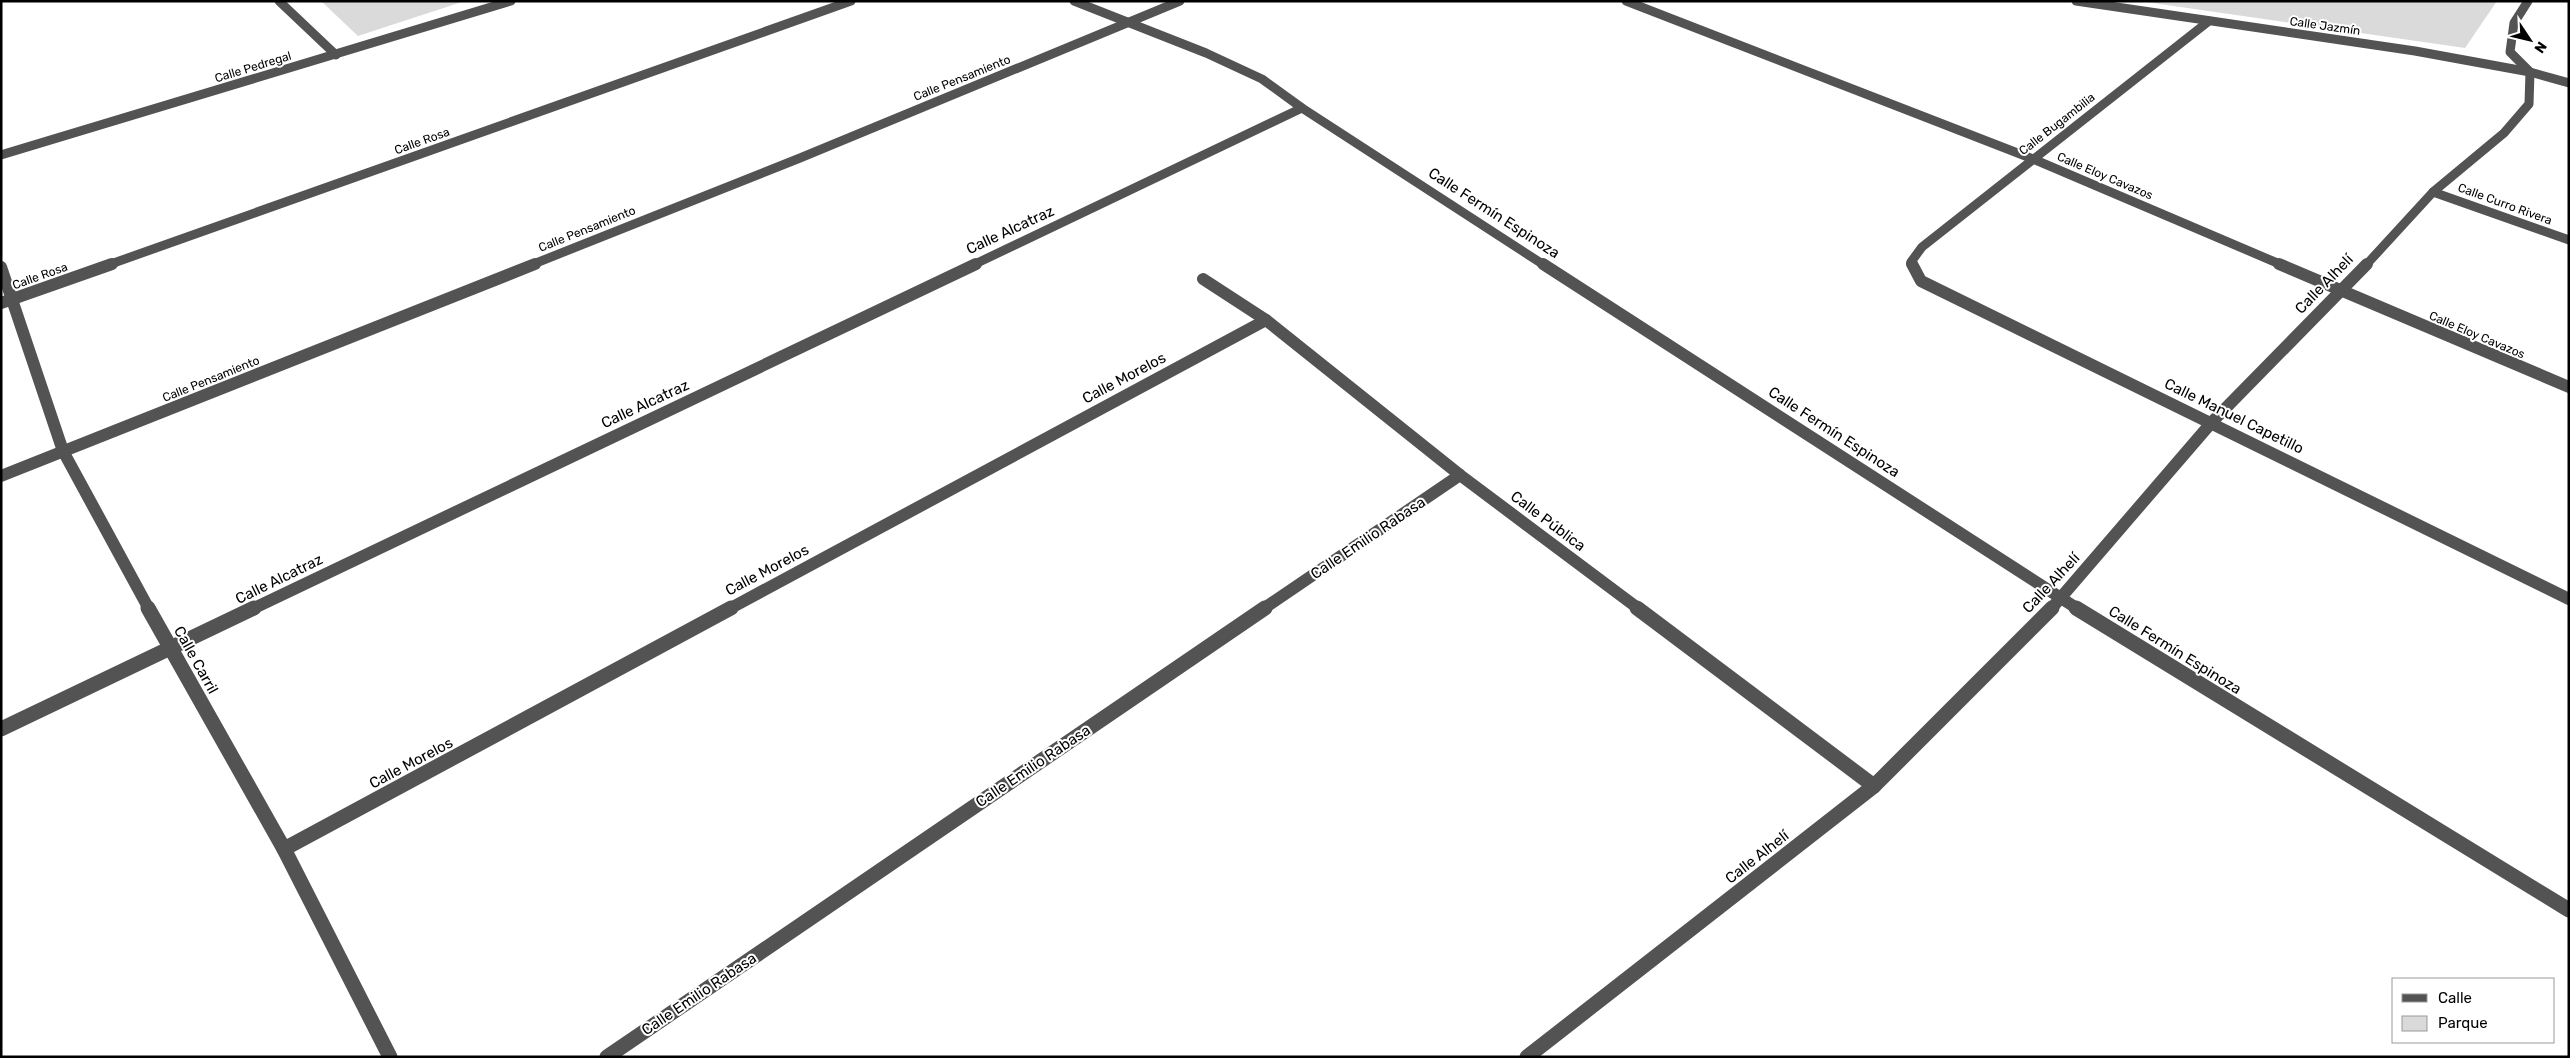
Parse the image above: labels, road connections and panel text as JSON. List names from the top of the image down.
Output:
{
  "streets": {
    "street": [
      "Calle Jazmín",
      "Calle Pedregal",
      "Calle Pensamiento",
      "Calle Bugambilia",
      "Calle Rosa",
      "Calle Eloy Cavazos",
      "Calle Curro Rivera",
      "Calle Fermín Espinoza",
      "Calle Alcatraz",
      "Calle Alhelí",
      "Calle Morelos",
      "Calle Manuel Capetillo",
      "Calle Pública",
      "Calle Emilio Rabasa",
      "Calle Carril"
    ]
  },
  "crossings": [
    ["Calle Jazmín", "Calle Bugambilia"],
    ["Calle Jazmín", "Calle Alhelí"],
    ["Calle Pensamiento", "Calle Fermín Espinoza"],
    ["Calle Pensamiento", "Calle Carril"],
    ["Calle Bugambilia", "Calle Eloy Cavazos"],
    ["Calle Bugambilia", "Calle Manuel Capetillo"],
    ["Calle Rosa", "Calle Carril"],
    ["Calle Eloy Cavazos", "Calle Alhelí"],
    ["Calle Curro Rivera", "Calle Alhelí"],
    ["Calle Fermín Espinoza", "Calle Alcatraz"],
    ["Calle Fermín Espinoza", "Calle Alhelí"],
    ["Calle Alcatraz", "Calle Carril"],
    ["Calle Alhelí", "Calle Manuel Capetillo"],
    ["Calle Alhelí", "Calle Pública"],
    ["Calle Morelos", "Calle Pública"],
    ["Calle Morelos", "Calle Carril"],
    ["Calle Pública", "Calle Emilio Rabasa"]
  ],
  "legend": ["Calle", "Parque"],
  "north": "bottom right"
}
